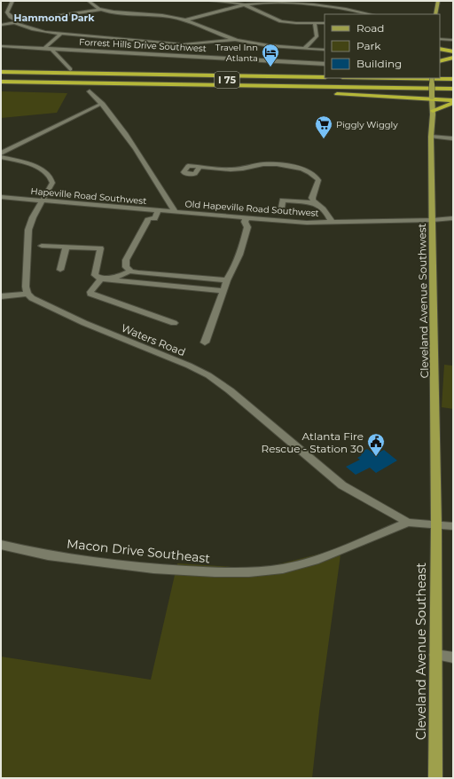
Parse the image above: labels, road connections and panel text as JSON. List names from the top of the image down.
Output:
{
  "streets": {
    "highway": ["I 75"],
    "main road": ["Cleveland Avenue Southwest", "Cleveland Avenue Southeast"],
    "street": [
      "Forrest Hills Drive Southwest",
      "Hapeville Road Southwest",
      "Old Hapeville Road Southwest",
      "Waters Road",
      "Macon Drive Southeast"
    ]
  },
  "crossings": [
    ["Hapeville Road Southwest", "Old Hapeville Road Southwest"],
    ["Old Hapeville Road Southwest", "Cleveland Avenue Southwest"],
    ["Cleveland Avenue Southwest", "Macon Drive Southeast"],
    ["Cleveland Avenue Southwest", "Cleveland Avenue Southeast"],
    ["Waters Road", "Macon Drive Southeast"],
    ["Macon Drive Southeast", "Cleveland Avenue Southeast"]
  ],
  "districts": ["Hammond Park"],
  "places": {
    "hotel": ["Travel Inn Atlanta"],
    "supermarket": ["Piggly Wiggly"],
    "public building": ["Atlanta Fire Rescue - Station 30"]
  },
  "legend": ["Road", "Park", "Building"]
}
